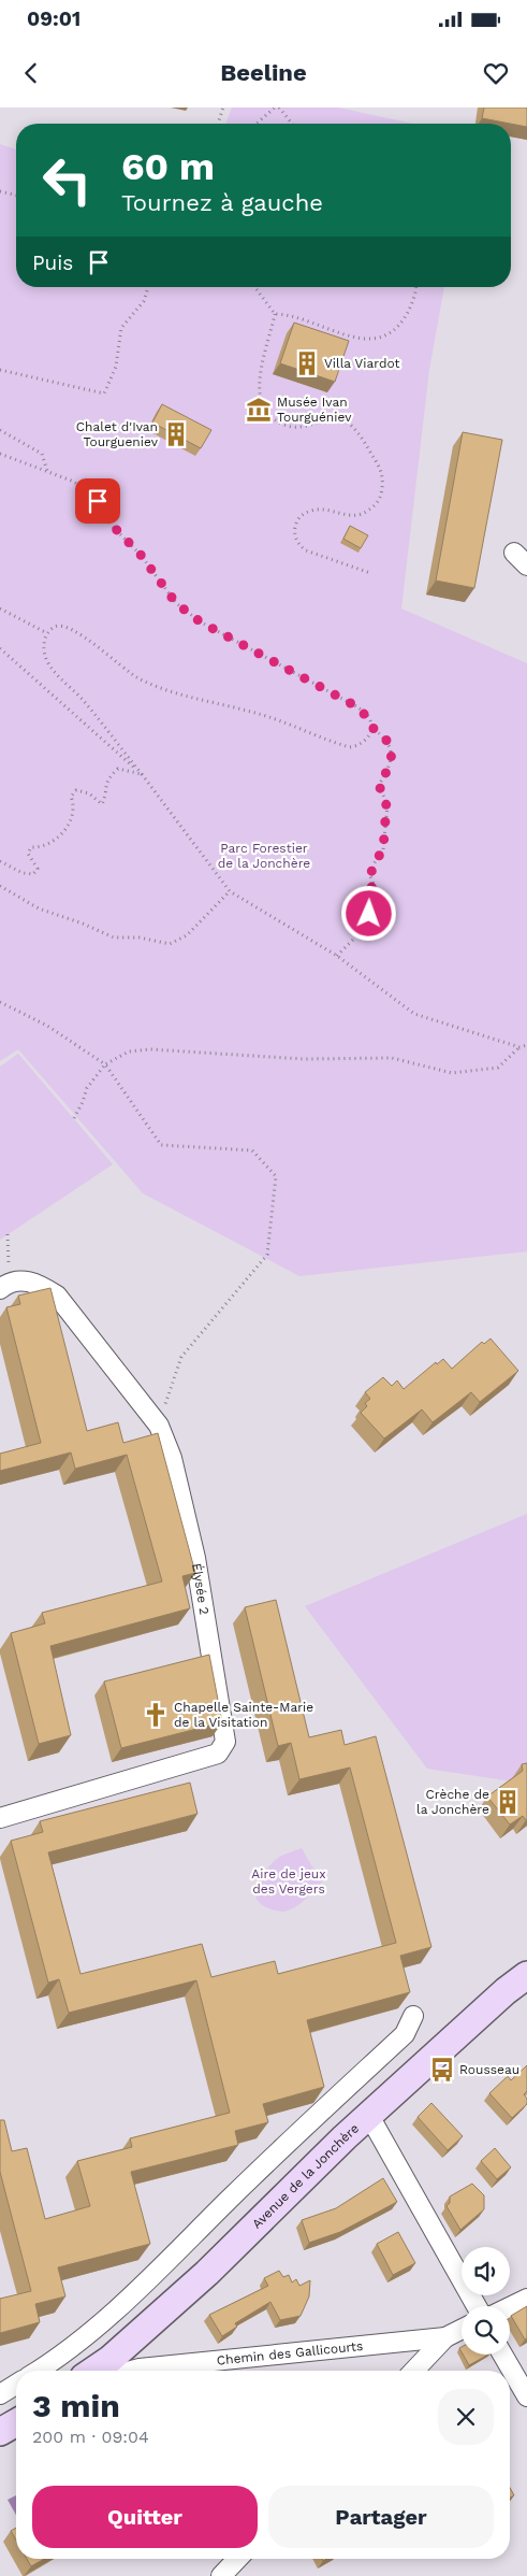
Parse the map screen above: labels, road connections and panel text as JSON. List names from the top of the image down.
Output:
{
  "streets": {
    "street": ["Élysée 2", "Avenue de la Jonchère", "Chemin des Gallicourts"]
  },
  "crossings": [
    ["Avenue de la Jonchère", "Chemin des Gallicourts"]
  ],
  "parks": ["Parc Forestier de la Jonchère", "Aire de jeux des Vergers"],
  "places": {
    "building": ["Villa Viardot", "Chalet d'Ivan Tourgueniev", "Crèche de la Jonchère"],
    "museum": ["Musée Ivan Tourguéniev"],
    "church": ["Chapelle Sainte-Marie de la Visitation"],
    "bus stop": ["Rousseau"]
  },
  "page": {
    "status": "09:01",
    "header": "Beeline",
    "turn": ["60 m", "Tournez à gauche"],
    "then": "Puis",
    "heading": ["3 min", "200 m · 09:04"],
    "buttons": ["Quitter", "Partager"]
  }
}
